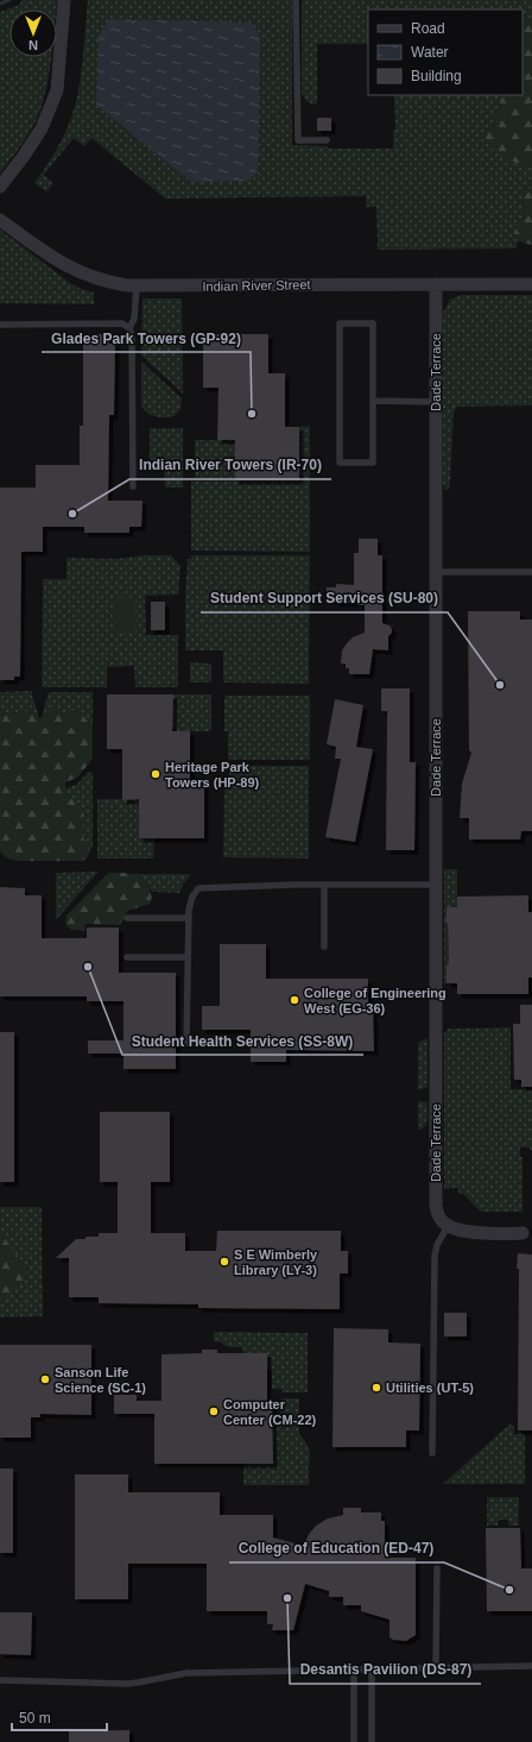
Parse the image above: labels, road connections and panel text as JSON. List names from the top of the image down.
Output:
{
  "streets": {
    "street": ["Indian River Street", "Dade Terrace"]
  },
  "crossings": [
    ["Indian River Street", "Dade Terrace"]
  ],
  "places": [
    "Glades Park Towers (GP-92)",
    "Indian River Towers (IR-70)",
    "Student Support Services (SU-80)",
    "Heritage Park Towers (HP-89)",
    "Student Health Services (SS-8W)",
    "College of Engineering West (EG-36)",
    "S E Wimberly Library (LY-3)",
    "Sanson Life Science (SC-1)",
    "Utilities (UT-5)",
    "Computer Center (CM-22)",
    "College of Education (ED-47)",
    "Desantis Pavilion (DS-87)"
  ],
  "legend": ["Road", "Water", "Building"],
  "scale_bar": "50 m",
  "north": "bottom"
}
